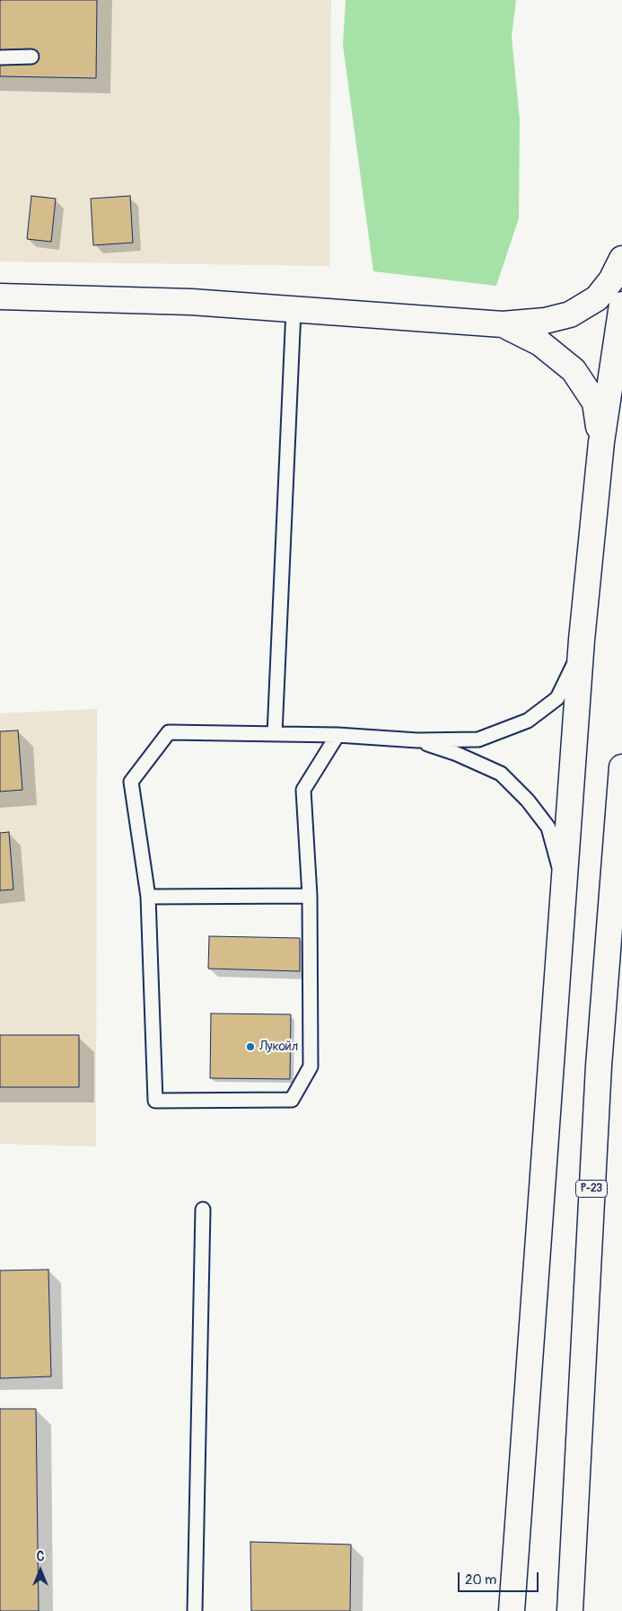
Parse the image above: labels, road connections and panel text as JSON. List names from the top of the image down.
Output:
{
  "streets": {
    "main road": ["Р-23"]
  },
  "places": ["Лукойл"],
  "scale_bar": "20 m",
  "north": "top"
}
